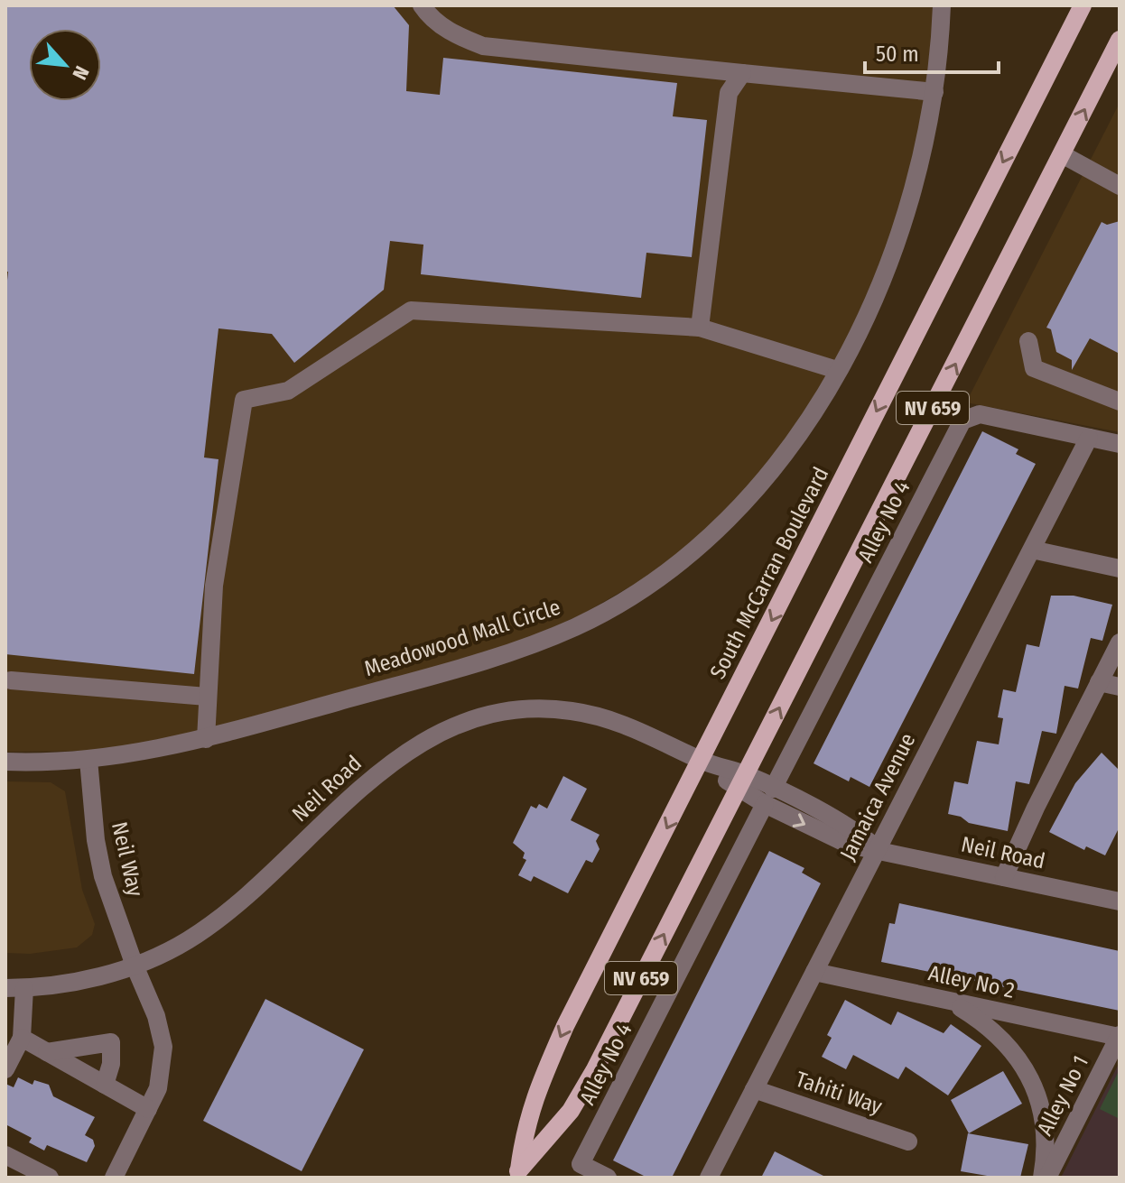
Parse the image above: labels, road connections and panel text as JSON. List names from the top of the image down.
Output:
{
  "streets": {
    "main road": ["NV 659", "South McCarran Boulevard"],
    "street": [
      "Alley No 4",
      "Meadowood Mall Circle",
      "Neil Road",
      "Jamaica Avenue",
      "Neil Way",
      "Alley No 2",
      "Tahiti Way",
      "Alley No 1"
    ]
  },
  "crossings": [
    ["Alley No 4", "Neil Road"],
    ["Alley No 4", "Jamaica Avenue"],
    ["South McCarran Boulevard", "Neil Road"],
    ["Meadowood Mall Circle", "Neil Way"],
    ["Neil Road", "Jamaica Avenue"],
    ["Neil Road", "Neil Way"],
    ["Jamaica Avenue", "Alley No 2"],
    ["Jamaica Avenue", "Tahiti Way"],
    ["Alley No 2", "Alley No 1"]
  ],
  "scale_bar": "50 m",
  "north": "bottom right"
}
